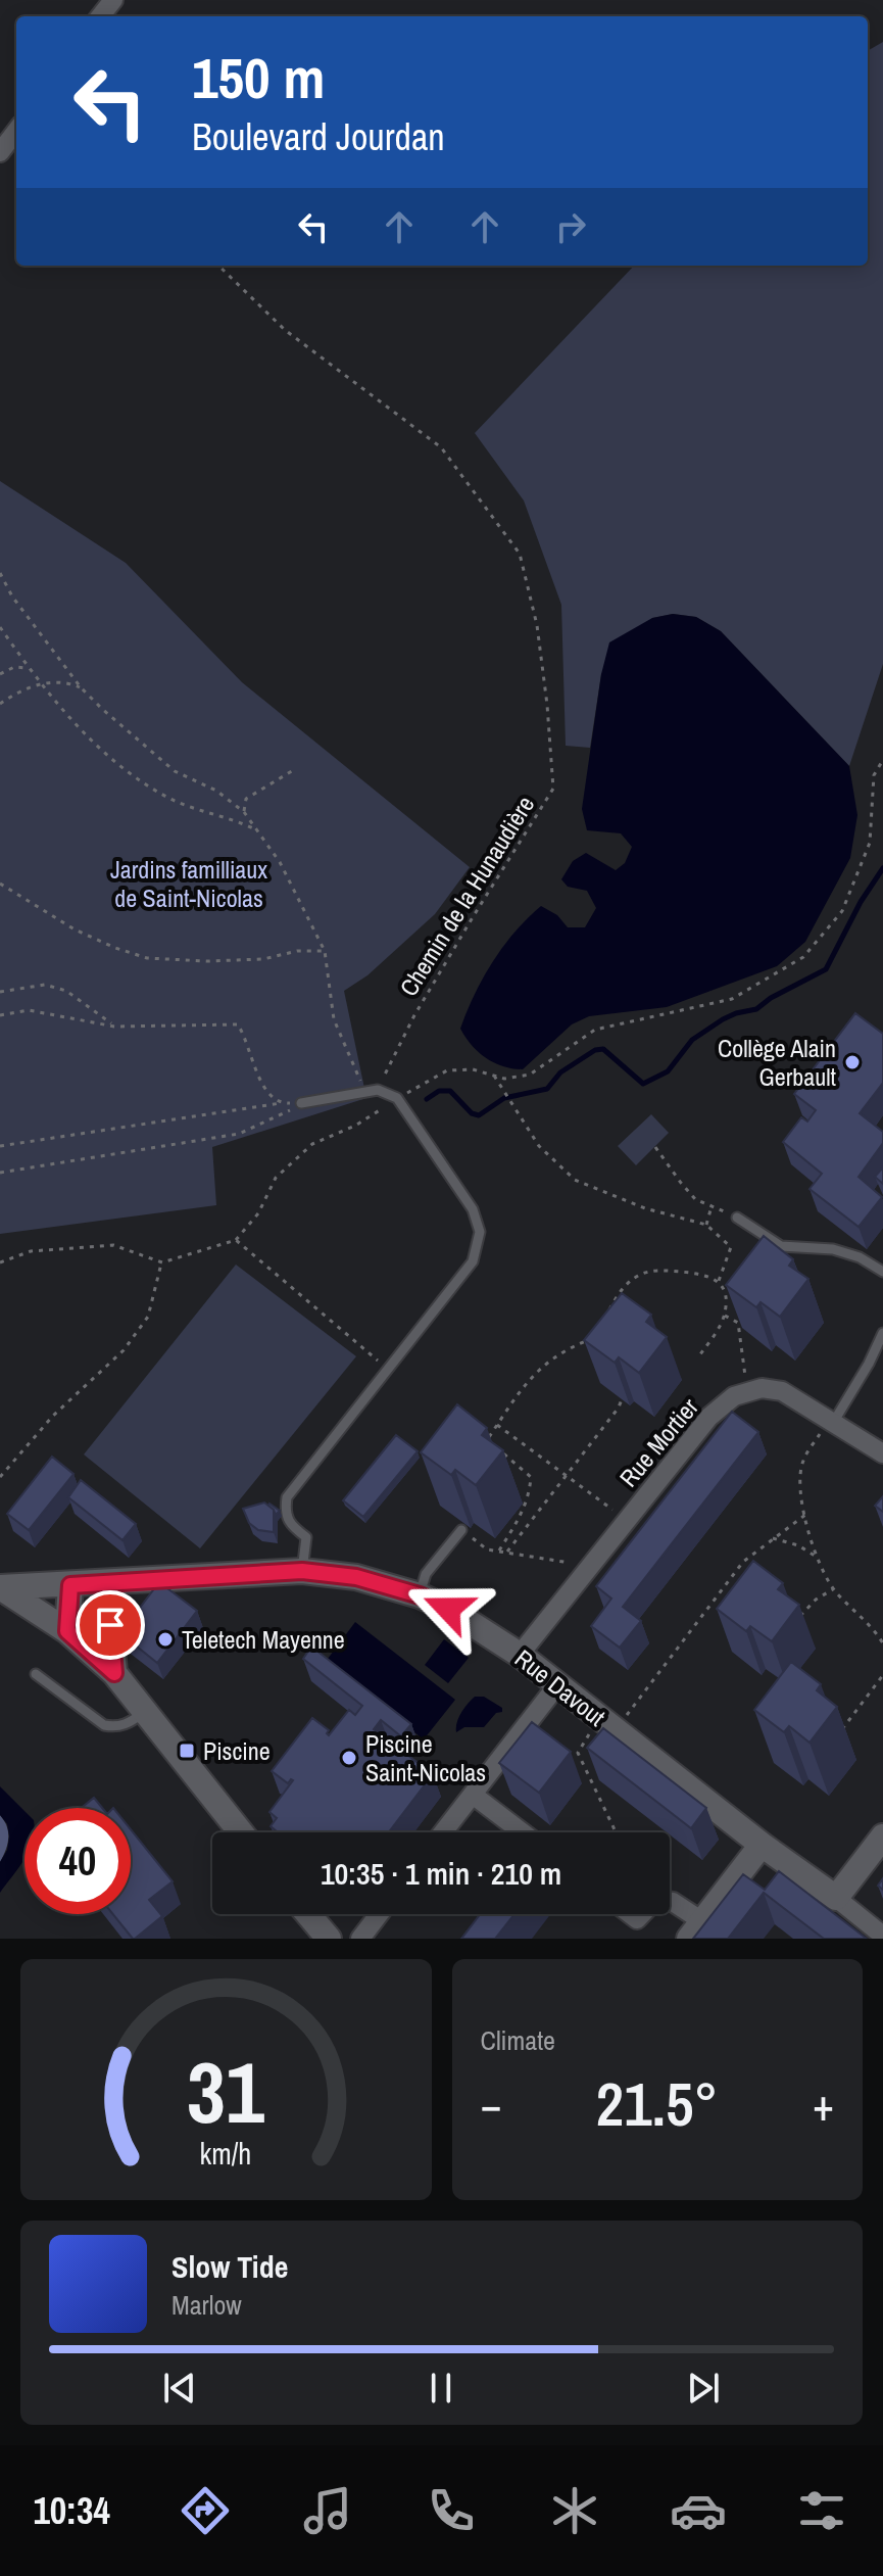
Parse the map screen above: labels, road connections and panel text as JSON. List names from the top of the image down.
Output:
{
  "streets": {
    "street": ["Rue Mortier", "Rue Davout"],
    "path": ["Chemin de la Hunaudière"]
  },
  "crossings": [
    ["Rue Mortier", "Rue Davout"]
  ],
  "parks": ["Jardins familliaux de Saint-Nicolas"],
  "places": {
    "other": ["Collège Alain Gerbault", "Teletech Mayenne", "Piscine Saint-Nicolas"],
    "transit": ["Piscine"]
  },
  "page": {
    "turn": ["150 m", "Boulevard Jourdan"],
    "limit": "40",
    "trip": "10:35 · 1 min · 210 m",
    "tile": "Climate",
    "heat": ["−", "21.5°", "+"],
    "song": ["Slow Tide", "Marlow"],
    "tabs": "10:34",
    "gauge": ["31", "km/h"]
  }
}
